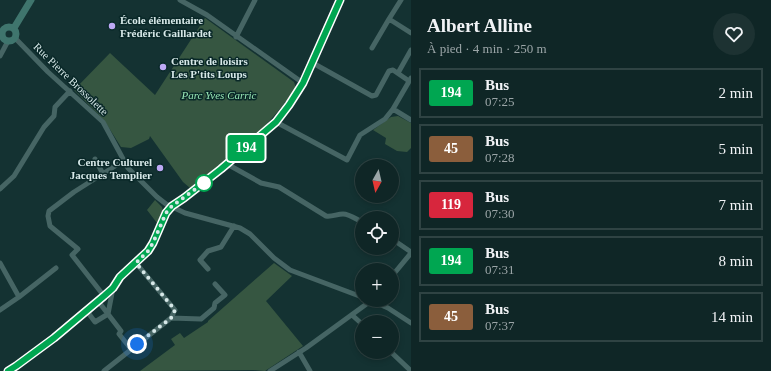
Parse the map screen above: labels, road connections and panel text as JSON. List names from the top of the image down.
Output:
{
  "streets": {
    "street": ["Rue Pierre Brossolette"]
  },
  "parks": ["Parc Yves Carric"],
  "places": ["École élémentaire Frédéric Gaillardet", "Centre de loisirs Les P'tits Loups", "Centre Culturel Jacques Templier"],
  "lines": ["bus line 194"],
  "north": "bottom",
  "page": {
    "on_map": "194",
    "heading": ["Albert Alline", "À pied · 4 min · 250 m"],
    "list": [
      {
        "mark": "194",
        "name": "Bus",
        "note": "07:25",
        "value": "2 min"
      },
      {
        "mark": "45",
        "name": "Bus",
        "note": "07:28",
        "value": "5 min"
      },
      {
        "mark": "119",
        "name": "Bus",
        "note": "07:30",
        "value": "7 min"
      },
      {
        "mark": "194",
        "name": "Bus",
        "note": "07:31",
        "value": "8 min"
      },
      {
        "mark": "45",
        "name": "Bus",
        "note": "07:37",
        "value": "14 min"
      }
    ],
    "map_buttons": ["+", "−"]
  }
}
